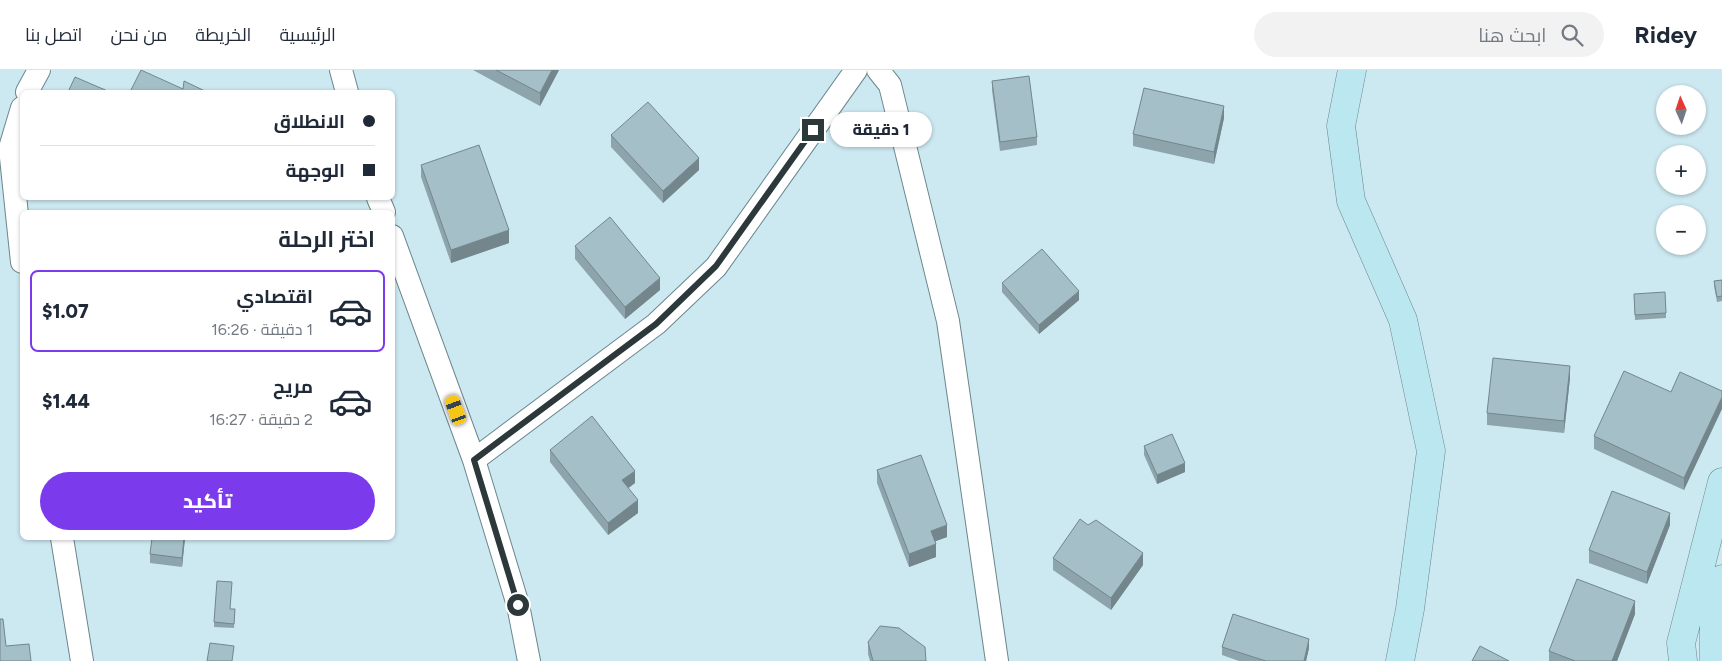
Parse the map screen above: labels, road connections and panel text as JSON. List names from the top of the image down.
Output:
{
  "north": "top",
  "page": {
    "header": "Ridey",
    "search": "ابحث هنا",
    "nav": [
      "الرئيسية",
      "الخريطة",
      "من نحن",
      "اتصل بنا"
    ],
    "map_buttons": ["+", "−"],
    "banner": ["الانطلاق", "الوجهة"],
    "bubble": "1 دقيقة",
    "heading": "اختر الرحلة",
    "list": [
      {
        "name": "اقتصادي",
        "note": "1 دقيقة · 16:26",
        "value": "$1.07"
      },
      {
        "name": "مريح",
        "note": "2 دقيقة · 16:27",
        "value": "$1.44"
      }
    ],
    "buttons": "تأكيد"
  }
}
